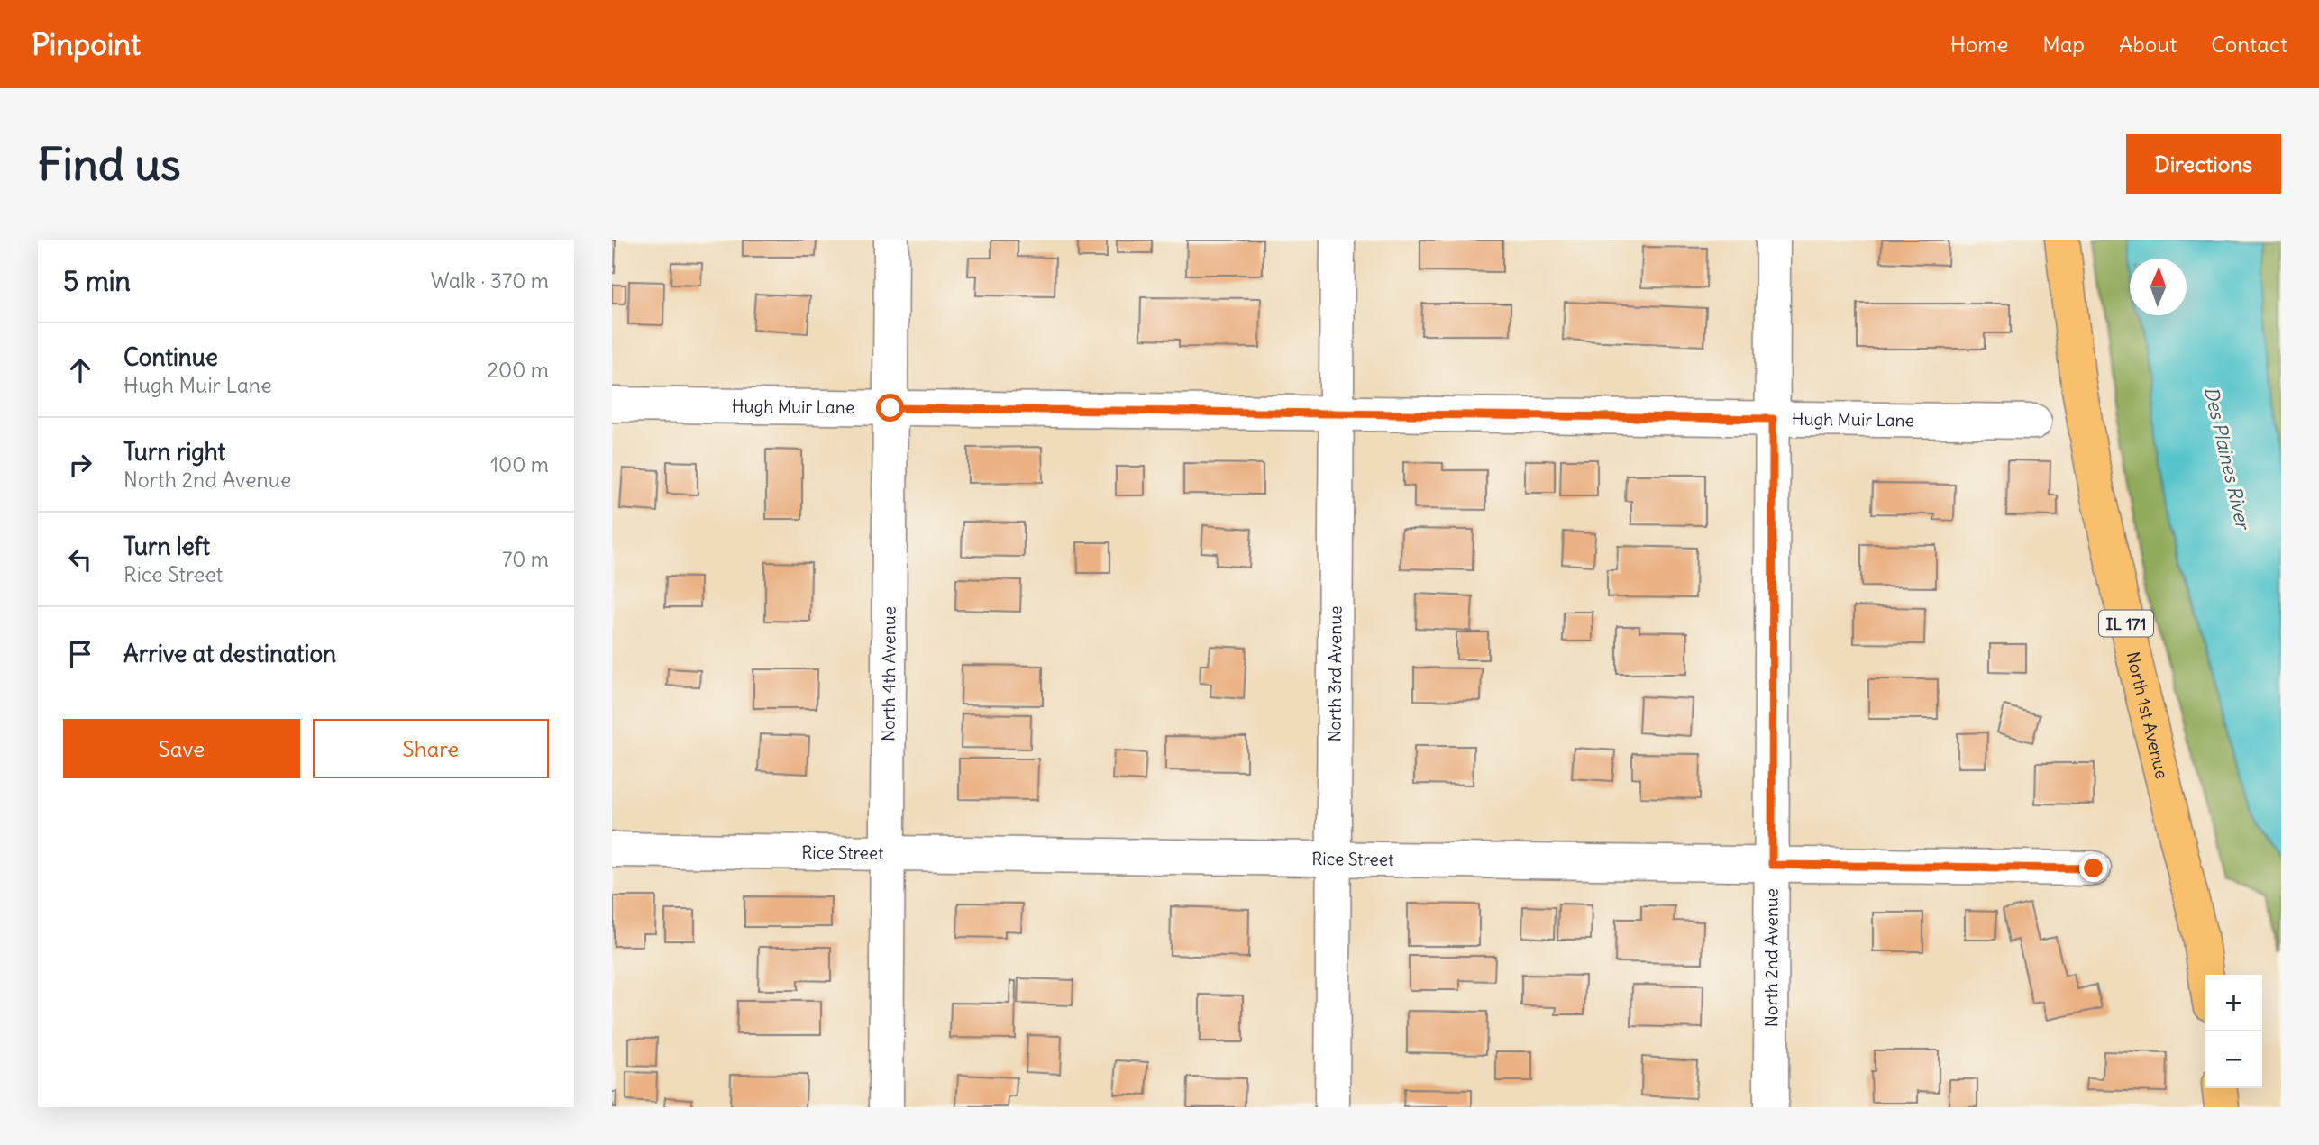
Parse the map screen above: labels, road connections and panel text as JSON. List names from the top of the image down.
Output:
{
  "streets": {
    "main road": ["IL 171", "North 1st Avenue"],
    "street": [
      "Hugh Muir Lane",
      "North 4th Avenue",
      "North 3rd Avenue",
      "Rice Street",
      "North 2nd Avenue"
    ]
  },
  "crossings": [
    ["Hugh Muir Lane", "North 4th Avenue"],
    ["Hugh Muir Lane", "North 3rd Avenue"],
    ["Hugh Muir Lane", "North 2nd Avenue"],
    ["North 4th Avenue", "Rice Street"],
    ["North 3rd Avenue", "Rice Street"],
    ["Rice Street", "North 2nd Avenue"]
  ],
  "water": ["Des Plaines River"],
  "north": "top",
  "page": {
    "header": "Pinpoint",
    "nav": [
      "Home",
      "Map",
      "About",
      "Contact"
    ],
    "buttons": [
      "Directions",
      ["Save", "Share"]
    ],
    "title": "Find us",
    "heading": ["5 min", "Walk · 370 m"],
    "list": [
      ["Continue", "Hugh Muir Lane", "200 m"],
      ["Turn right", "North 2nd Avenue", "100 m"],
      ["Turn left", "Rice Street", "70 m"],
      "Arrive at destination"
    ],
    "map_buttons": ["+", "−"]
  }
}
